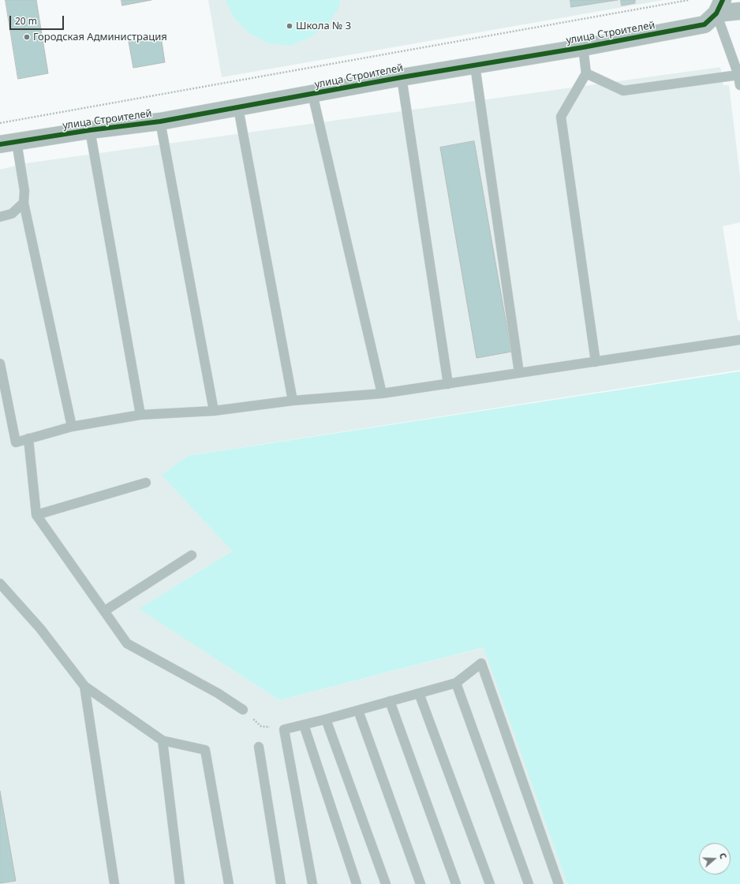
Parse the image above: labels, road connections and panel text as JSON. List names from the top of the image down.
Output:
{
  "streets": {
    "street": ["улица Строителей"]
  },
  "places": ["Школа № 3", "Городская Администрация"],
  "scale_bar": "20 m",
  "north": "right"
}
